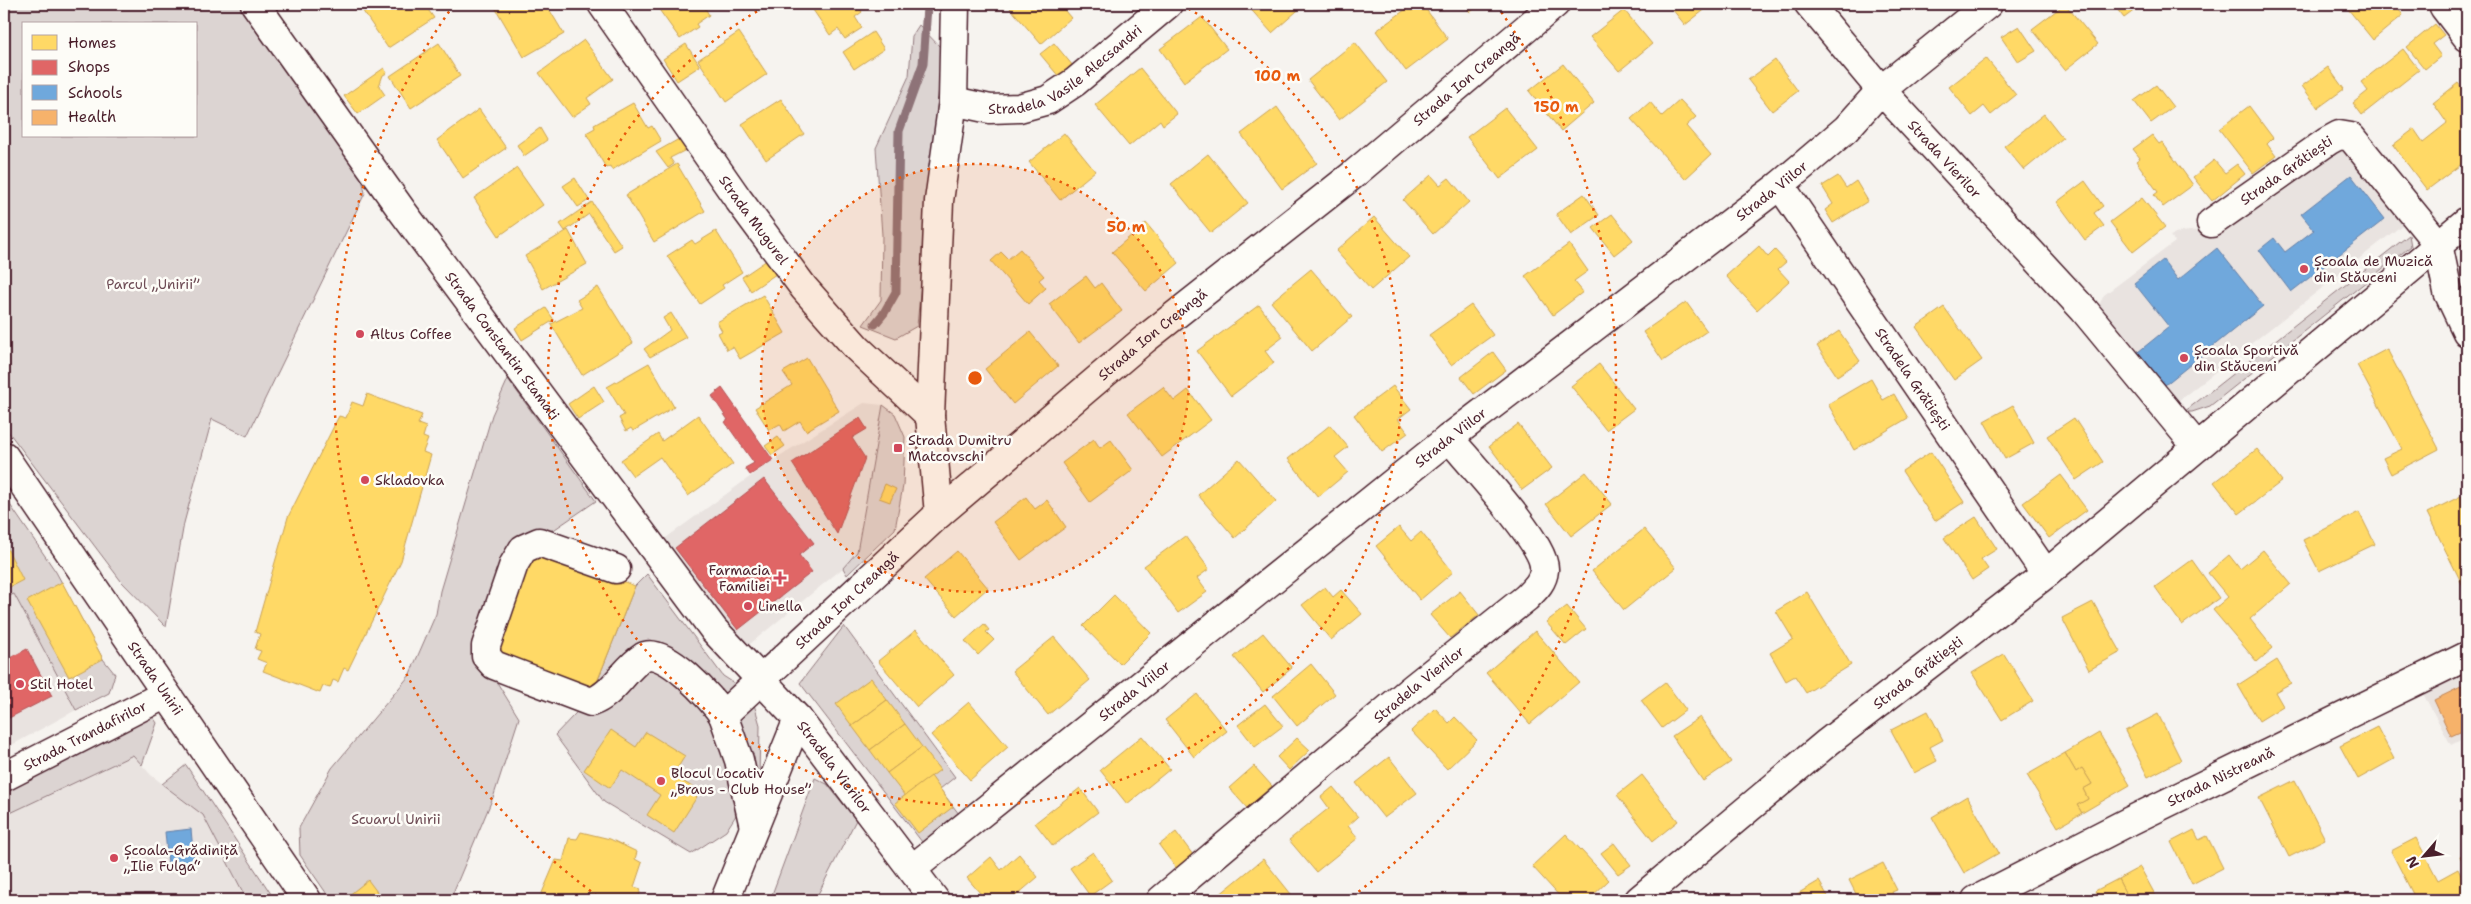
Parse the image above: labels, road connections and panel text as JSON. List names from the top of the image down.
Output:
{
  "streets": {
    "street": [
      "Stradela Vasile Alecsandri",
      "Strada Ion Creangă",
      "Strada Vierilor",
      "Strada Grătiești",
      "Strada Viilor",
      "Strada Mugurel",
      "Strada Constantin Stamati",
      "Stradela Grătiești",
      "Strada Unirii",
      "Stradela Vierilor",
      "Strada Trandafirilor",
      "Strada Nistreană"
    ]
  },
  "crossings": [
    ["Strada Ion Creangă", "Strada Constantin Stamati"],
    ["Strada Vierilor", "Strada Grătiești"],
    ["Strada Vierilor", "Strada Viilor"],
    ["Strada Grătiești", "Stradela Grătiești"],
    ["Strada Viilor", "Stradela Grătiești"],
    ["Strada Viilor", "Stradela Vierilor"],
    ["Strada Constantin Stamati", "Stradela Vierilor"],
    ["Strada Unirii", "Strada Trandafirilor"]
  ],
  "parks": ["Parcul „Unirii”", "Scuarul Unirii"],
  "places": {
    "other": [
      "Școala de Muzică din Stăuceni",
      "Altus Coffee",
      "Școala Sportivă din Stăuceni",
      "Skladovka",
      "Linella",
      "Stil Hotel",
      "Blocul Locativ „Braus - Club House”",
      "Școala-Grădiniță „Ilie Fulga“"
    ],
    "transit": ["Strada Dumitru Matcovschi"],
    "health": ["Farmacia Familiei"]
  },
  "legend": [
    "Homes",
    "Shops",
    "Schools",
    "Health"
  ],
  "north": "bottom left",
  "rings": ["100 m", "150 m", "50 m"]
}
